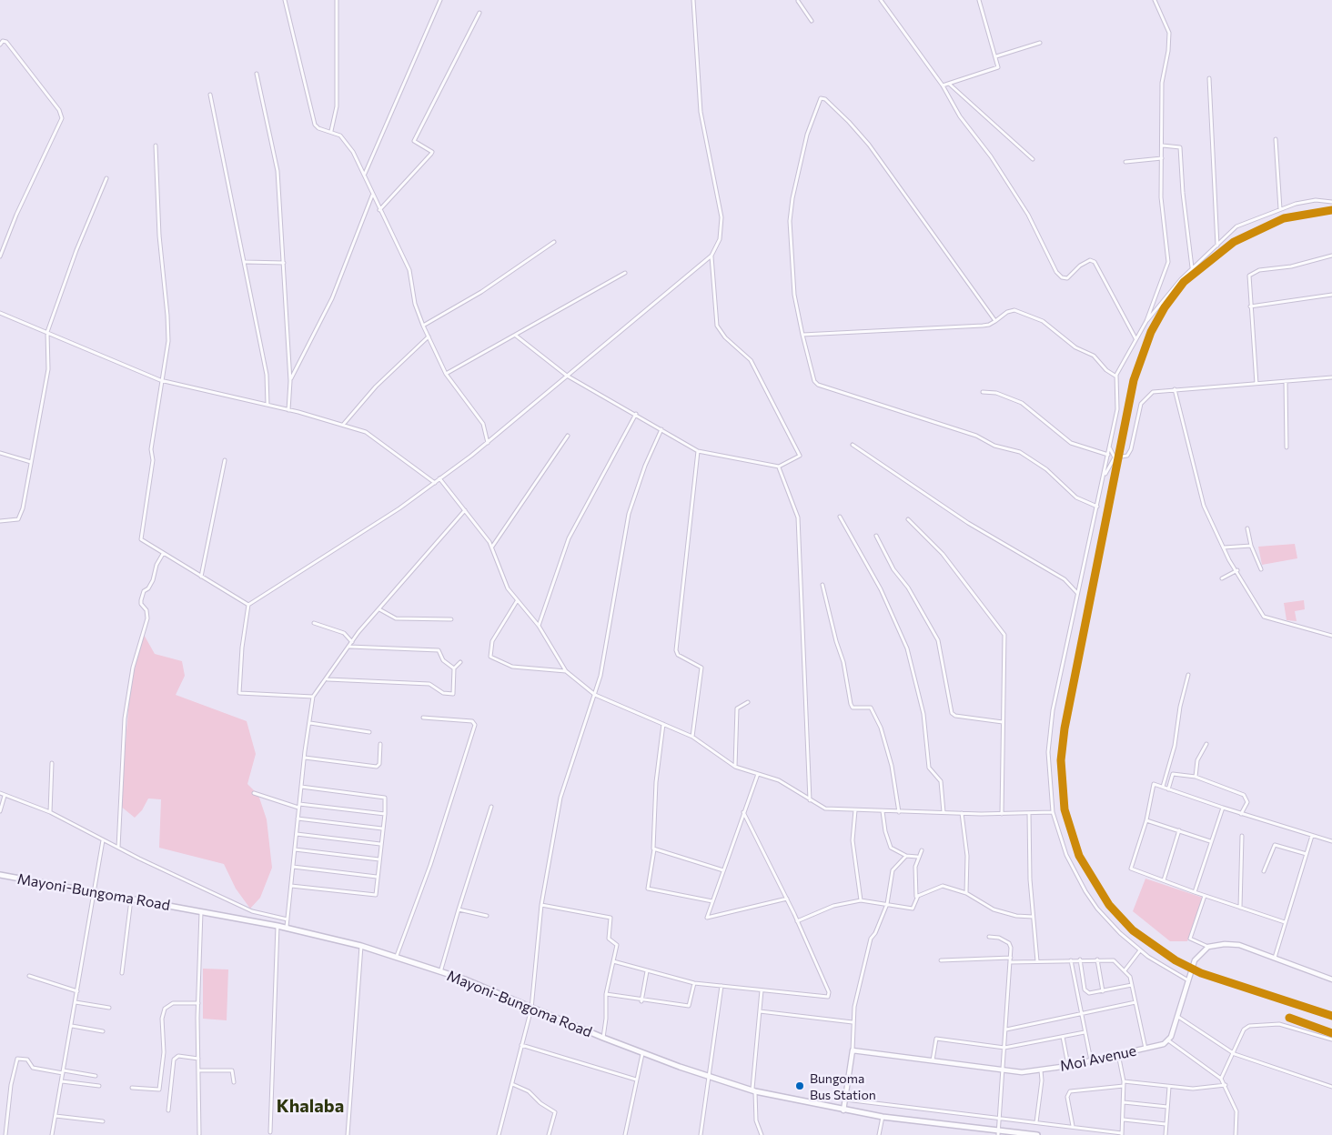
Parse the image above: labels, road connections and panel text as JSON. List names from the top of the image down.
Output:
{
  "streets": {
    "main road": ["Mayoni-Bungoma Road"],
    "street": ["Moi Avenue"]
  },
  "districts": ["Khalaba"],
  "places": ["Bungoma Bus Station"]
}
